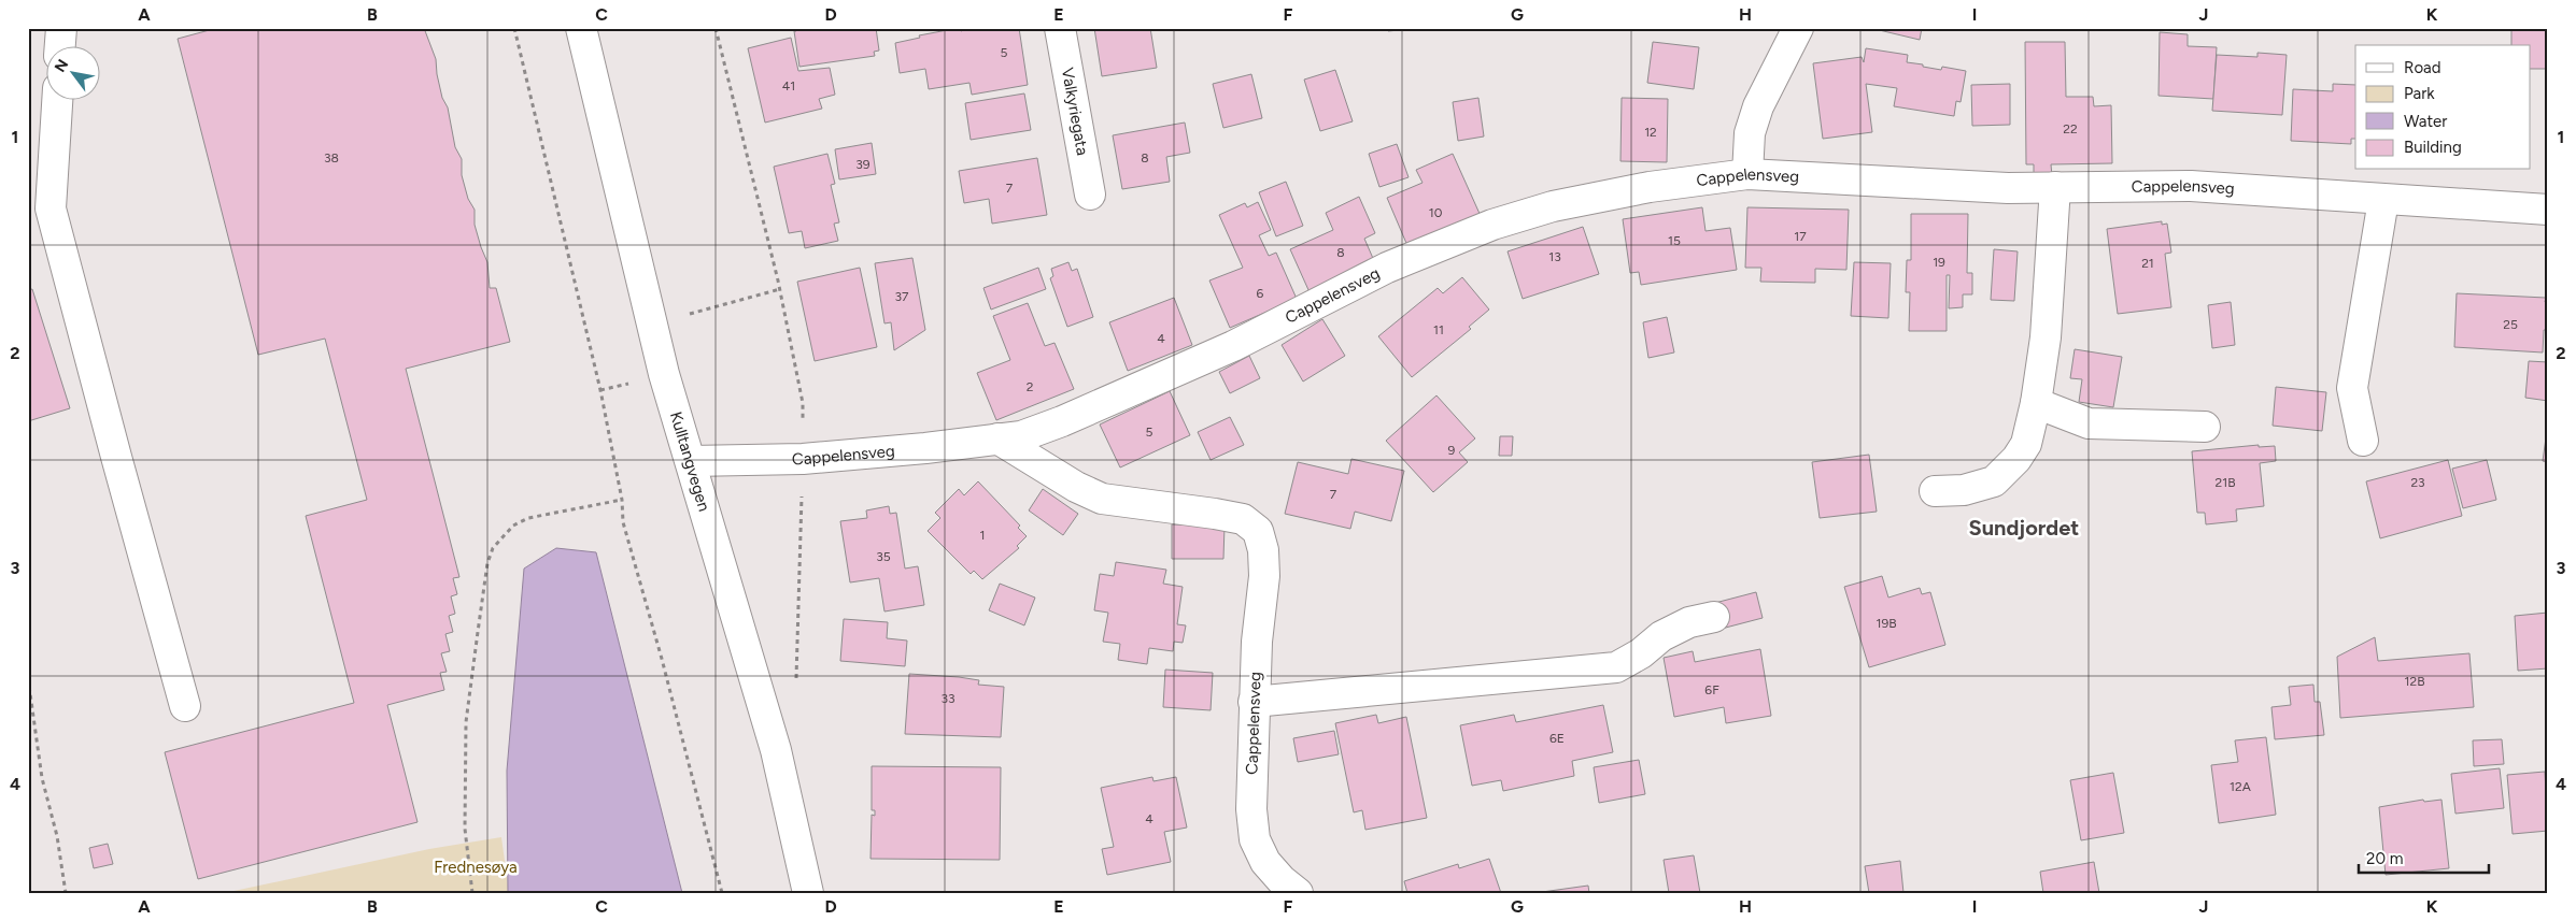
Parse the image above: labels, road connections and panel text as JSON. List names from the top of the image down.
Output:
{
  "streets": {
    "street": ["Valkyriegata", "Cappelensveg", "Kulltangvegen"]
  },
  "crossings": [
    ["Cappelensveg", "Kulltangvegen"]
  ],
  "districts": ["Sundjordet"],
  "parks": ["Frednesøya"],
  "house_numbers": [
    "5",
    "41",
    "22",
    "12",
    "38",
    "8",
    "39",
    "7",
    "10",
    "17",
    "15",
    "8",
    "13",
    "19",
    "21",
    "6",
    "37",
    "25",
    "11",
    "4",
    "2",
    "5",
    "9",
    "21B",
    "23",
    "7",
    "1",
    "35",
    "19B",
    "12B",
    "6F",
    "33",
    "6E",
    "12A",
    "4"
  ],
  "legend": [
    "Road",
    "Park",
    "Water",
    "Building"
  ],
  "scale_bar": "20 m",
  "north": "top left",
  "grid": {
    "columns": [
      "A",
      "B",
      "C",
      "D",
      "E",
      "F",
      "G",
      "H",
      "I",
      "J",
      "K"
    ],
    "rows": [
      "1",
      "2",
      "3",
      "4"
    ]
  }
}
